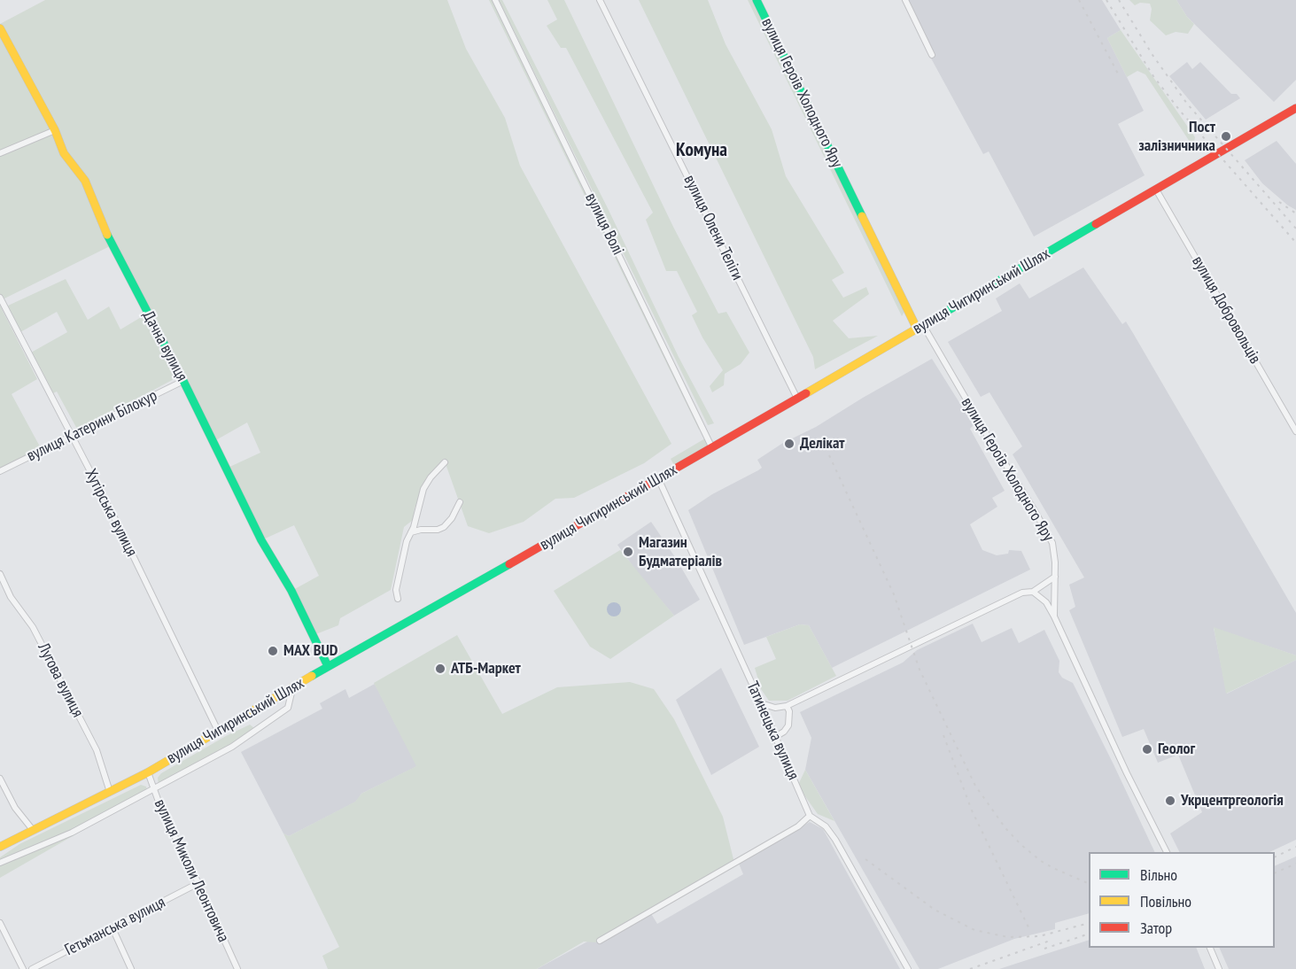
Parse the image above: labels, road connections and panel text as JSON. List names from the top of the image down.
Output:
{
  "streets": {
    "main road": ["вулиця Героїв Холодного Яру", "вулиця Чигиринський Шлях", "Дачна вулиця"],
    "street": [
      "вулиця Волі",
      "вулиця Олени Теліги",
      "вулиця Добровольців",
      "вулиця Катерини Білокур",
      "Хутірська вулиця",
      "Лугова вулиця",
      "Татинецька вулиця",
      "вулиця Миколи Леонтовича",
      "Гетьманська вулиця"
    ]
  },
  "crossings": [
    ["вулиця Героїв Холодного Яру", "вулиця Чигиринський Шлях"],
    ["вулиця Волі", "вулиця Чигиринський Шлях"],
    ["вулиця Олени Теліги", "вулиця Чигиринський Шлях"],
    ["вулиця Чигиринський Шлях", "вулиця Добровольців"],
    ["вулиця Чигиринський Шлях", "Дачна вулиця"],
    ["вулиця Чигиринський Шлях", "Хутірська вулиця"],
    ["вулиця Чигиринський Шлях", "Лугова вулиця"],
    ["вулиця Чигиринський Шлях", "Татинецька вулиця"],
    ["вулиця Чигиринський Шлях", "вулиця Миколи Леонтовича"],
    ["Дачна вулиця", "вулиця Катерини Білокур"],
    ["вулиця Катерини Білокур", "Хутірська вулиця"],
    ["вулиця Миколи Леонтовича", "Гетьманська вулиця"]
  ],
  "districts": ["Комуна"],
  "places": [
    "Пост залізничника",
    "Делікат",
    "Магазин Будматеріалів",
    "MAX BUD",
    "АТБ-Маркет",
    "Геолог",
    "Укрцентргеологія"
  ],
  "legend": ["Вільно", "Повільно", "Затор"]
}
